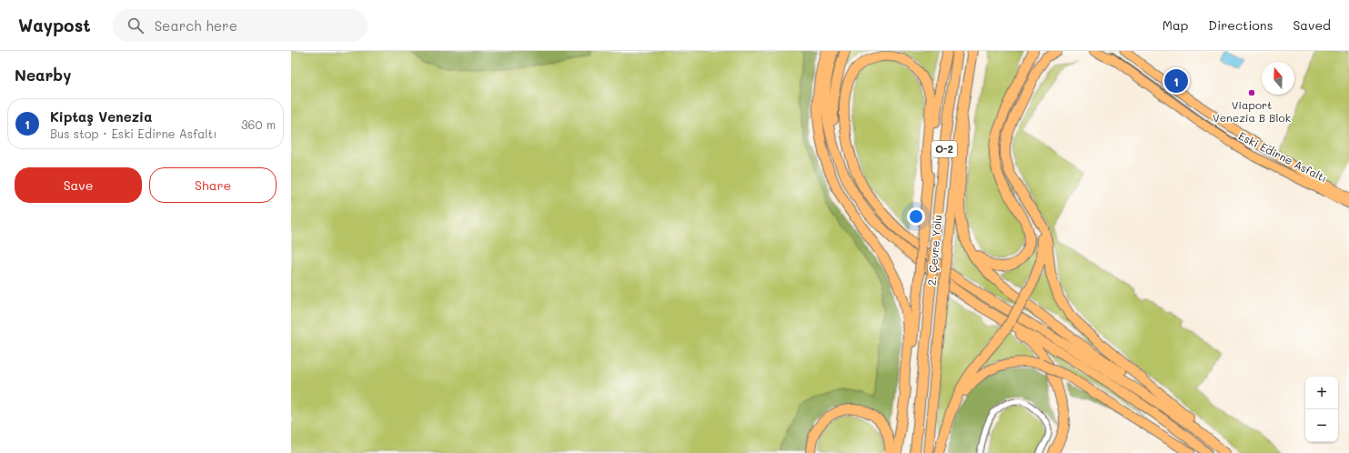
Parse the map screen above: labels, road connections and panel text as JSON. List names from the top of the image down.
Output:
{
  "streets": {
    "highway": ["O-2", "2. Çevre Yolu"],
    "main road": ["Eski Edirne Asfaltı"]
  },
  "places": ["Viaport Venezia B Blok"],
  "north": "top",
  "page": {
    "header": "Waypost",
    "search": "Search here",
    "nav": ["Map", "Directions", "Saved"],
    "heading": "Nearby",
    "pins": "1",
    "list": [
      {
        "mark": "1",
        "name": "Kiptaş Venezia",
        "note": "Bus stop · Eski Edirne Asfaltı",
        "value": "360 m"
      }
    ],
    "buttons": ["Save", "Share"],
    "map_buttons": ["+", "−"]
  }
}
